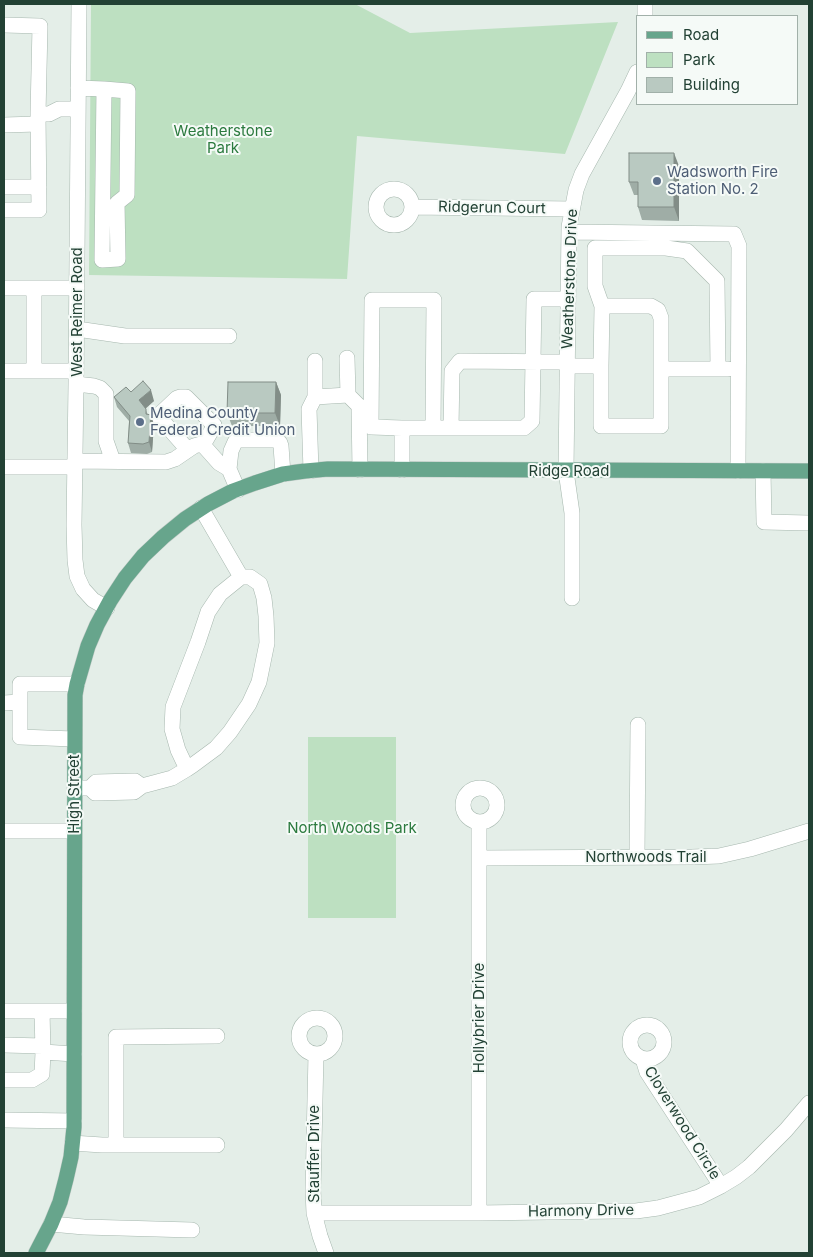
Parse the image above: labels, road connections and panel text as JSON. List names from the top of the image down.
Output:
{
  "streets": {
    "main road": ["Ridge Road", "High Street"],
    "street": [
      "Ridgerun Court",
      "Weatherstone Drive",
      "West Reimer Road",
      "Northwoods Trail",
      "Hollybrier Drive",
      "Cloverwood Circle",
      "Stauffer Drive",
      "Harmony Drive"
    ]
  },
  "crossings": [
    ["Ridgerun Court", "Weatherstone Drive"],
    ["Weatherstone Drive", "Ridge Road"],
    ["West Reimer Road", "High Street"],
    ["Ridge Road", "High Street"],
    ["Northwoods Trail", "Hollybrier Drive"],
    ["Hollybrier Drive", "Harmony Drive"],
    ["Cloverwood Circle", "Harmony Drive"],
    ["Stauffer Drive", "Harmony Drive"]
  ],
  "parks": ["Weatherstone Park", "North Woods Park"],
  "places": ["Wadsworth Fire Station No. 2", "Medina County Federal Credit Union"],
  "legend": ["Road", "Park", "Building"]
}
